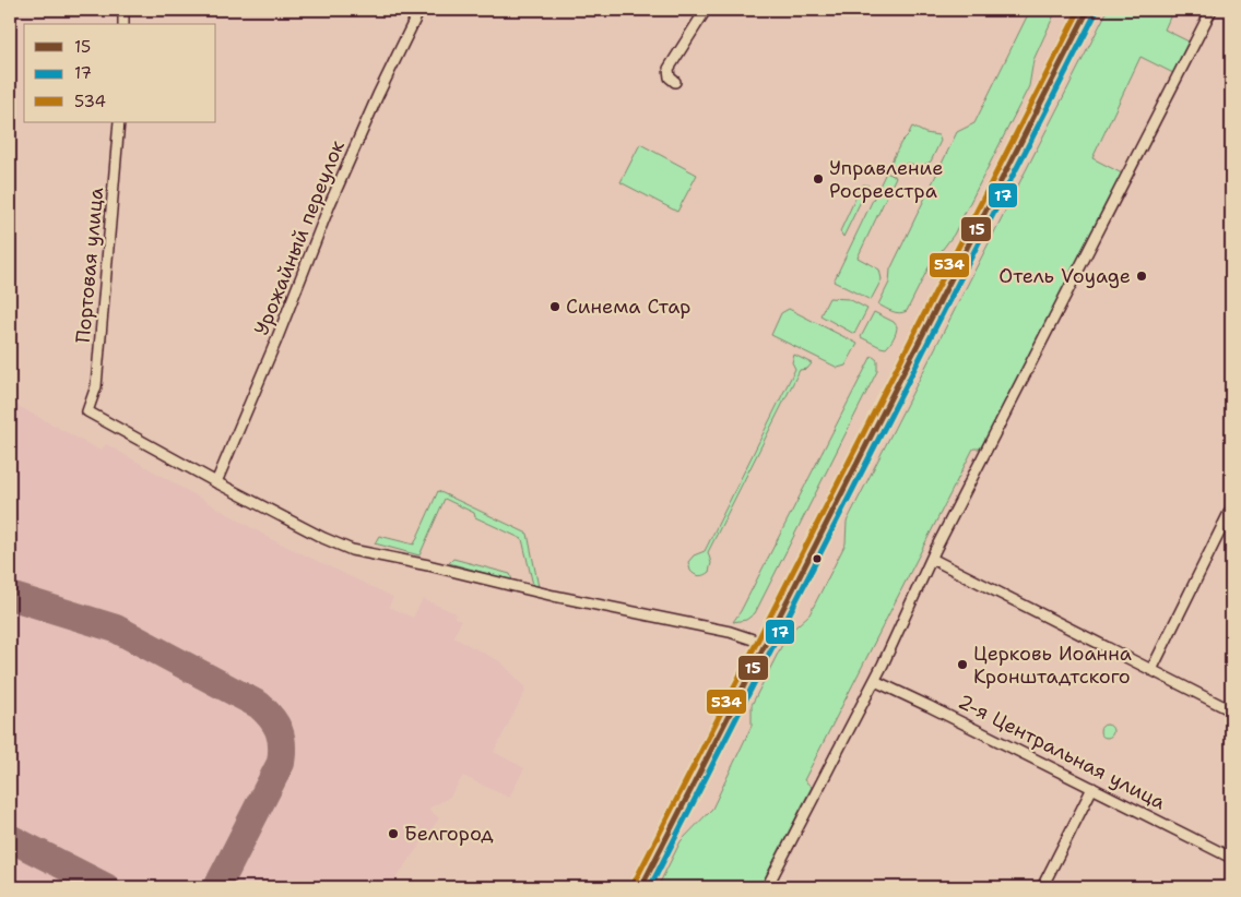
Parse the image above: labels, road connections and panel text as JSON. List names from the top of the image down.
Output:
{
  "streets": {
    "street": ["Урожайный переулок", "Портовая улица", "2-я Центральная улица"]
  },
  "crossings": [
    ["Урожайный переулок", "Портовая улица"]
  ],
  "places": [
    "Управление Росреестра",
    "Отель Voyage",
    "Синема Стар",
    "Церковь Иоанна Кронштадтского",
    "Белгород"
  ],
  "lines": ["transit line 15", "transit line 534", "transit line 17"],
  "legend": ["15", "17", "534"]
}
